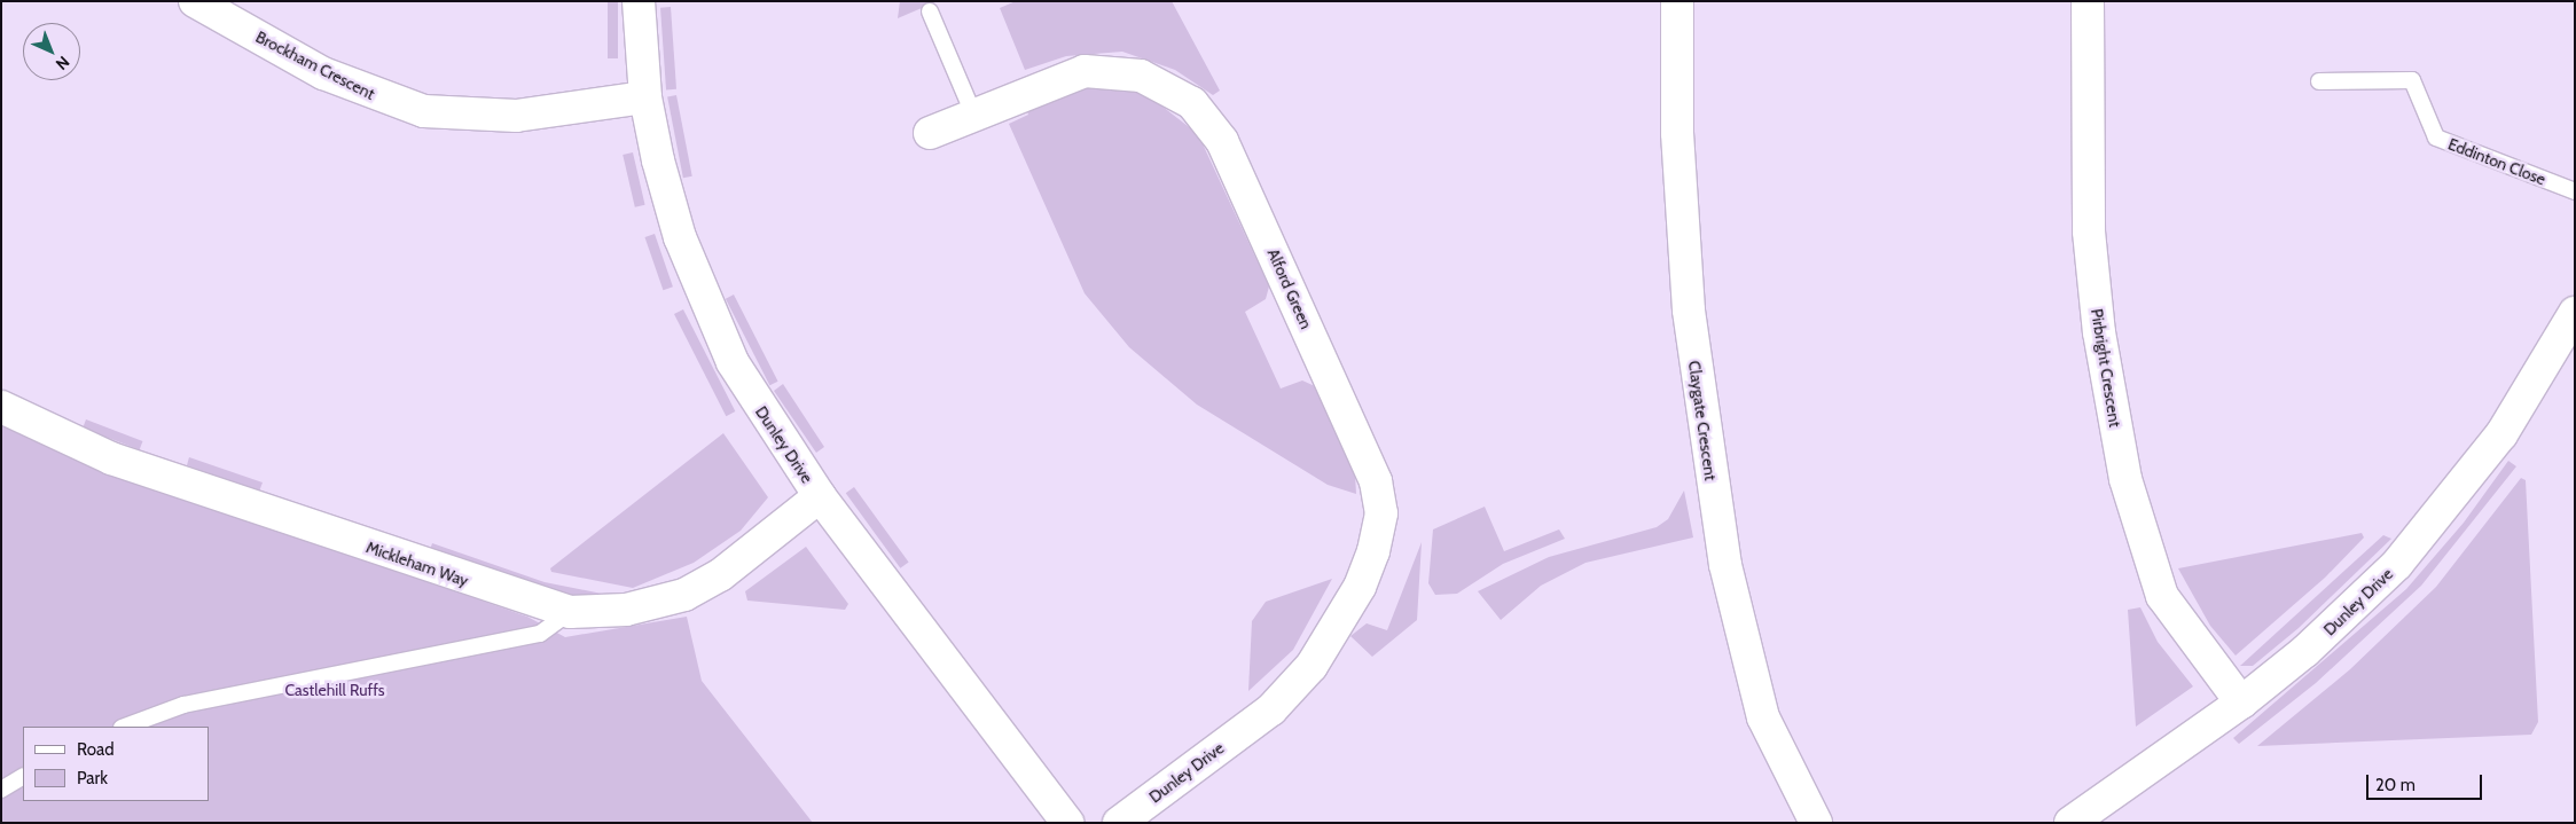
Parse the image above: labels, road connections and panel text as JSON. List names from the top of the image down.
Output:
{
  "streets": {
    "street": [
      "Brockham Crescent",
      "Alford Green",
      "Pirbright Crescent",
      "Claygate Crescent",
      "Dunley Drive",
      "Mickleham Way"
    ],
    "lane": ["Eddinton Close"]
  },
  "crossings": [
    ["Brockham Crescent", "Dunley Drive"],
    ["Alford Green", "Dunley Drive"],
    ["Pirbright Crescent", "Dunley Drive"],
    ["Dunley Drive", "Mickleham Way"]
  ],
  "parks": ["Castlehill Ruffs"],
  "legend": ["Road", "Park"],
  "scale_bar": "20 m",
  "north": "bottom right"
}
